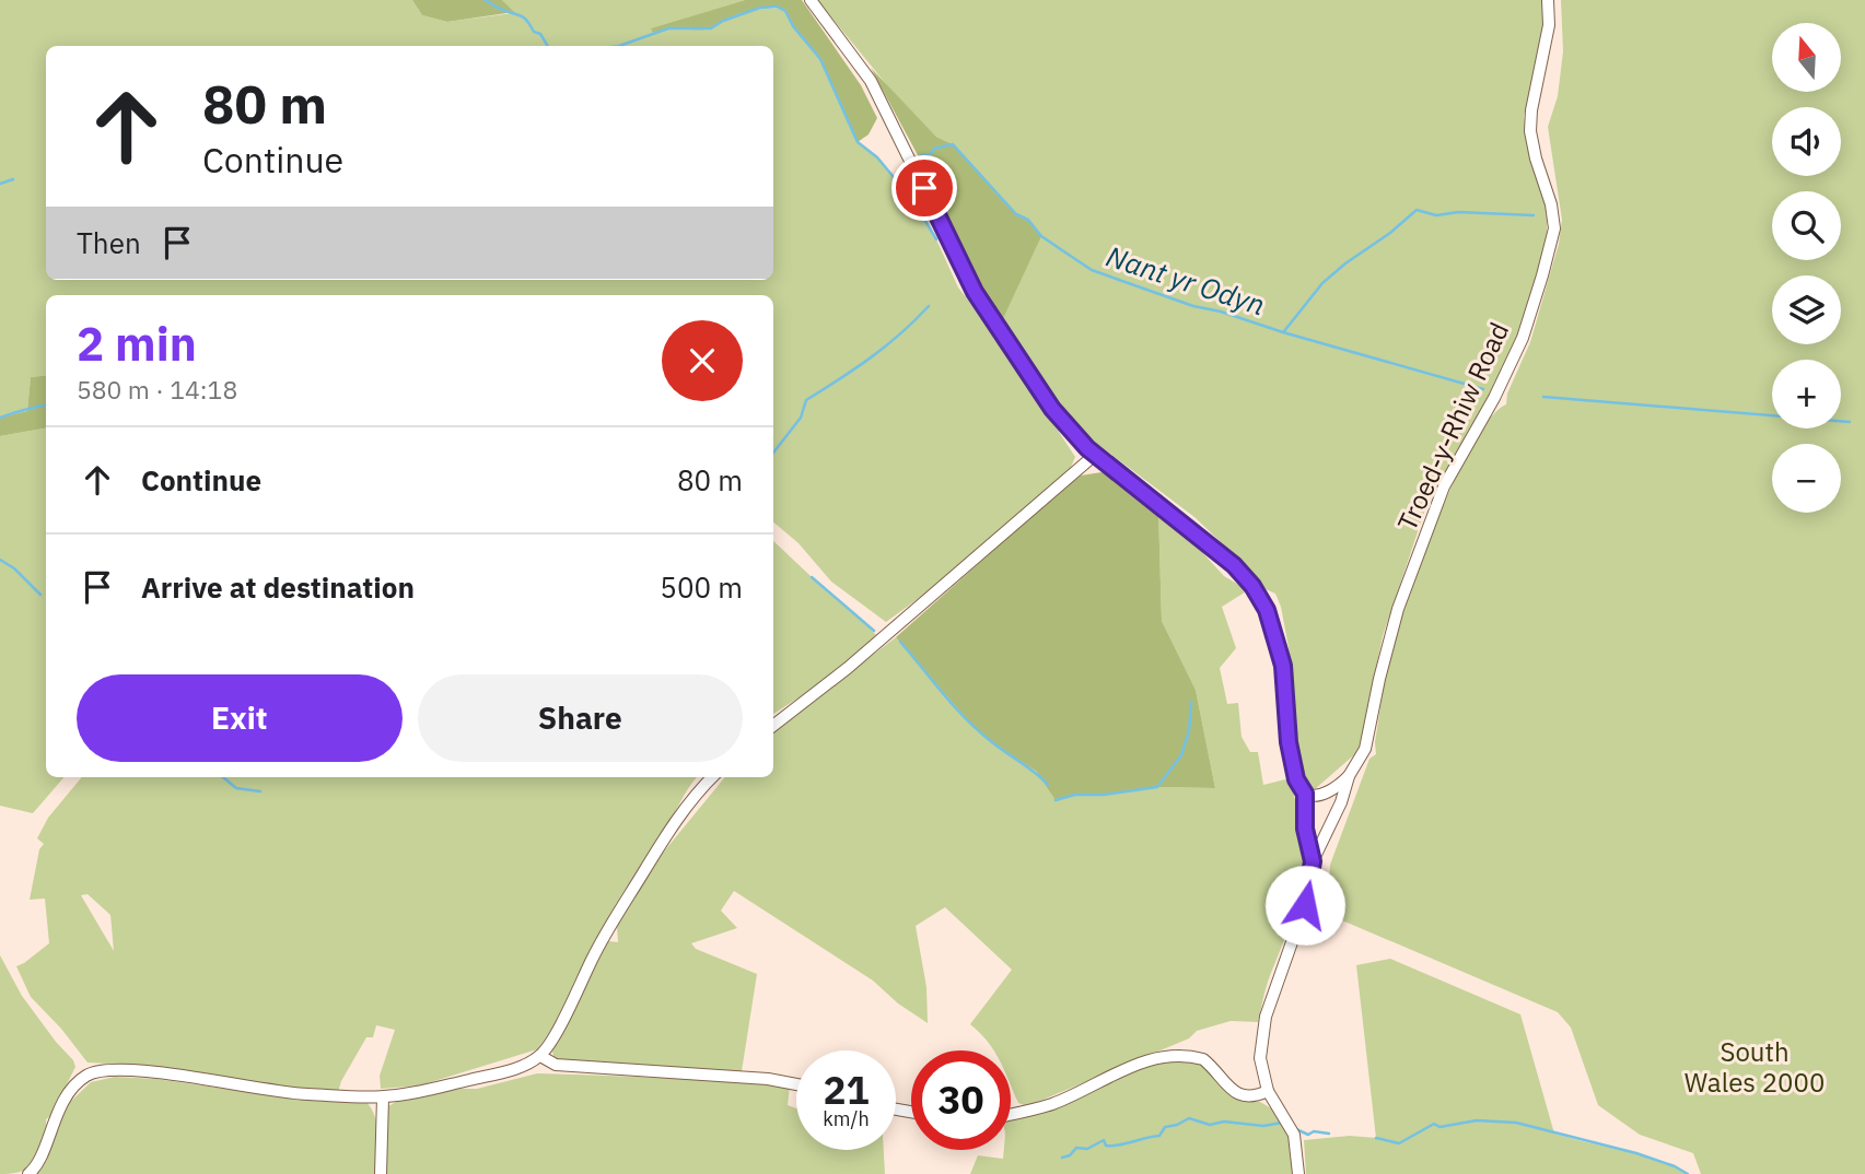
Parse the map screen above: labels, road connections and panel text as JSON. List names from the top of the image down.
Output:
{
  "streets": {
    "street": ["Troed-y-Rhiw Road"]
  },
  "water": ["Nant yr Odyn"],
  "parks": ["South Wales 2000"],
  "north": "top",
  "page": {
    "map_buttons": ["+", "−"],
    "turn": ["80 m", "Continue"],
    "then": "Then",
    "heading": ["2 min", "580 m · 14:18"],
    "list": [
      {
        "name": "Continue",
        "value": "80 m"
      },
      {
        "name": "Arrive at destination",
        "value": "500 m"
      }
    ],
    "buttons": ["Exit", "Share"],
    "speed": "21 km/h",
    "limit": "30"
  }
}
